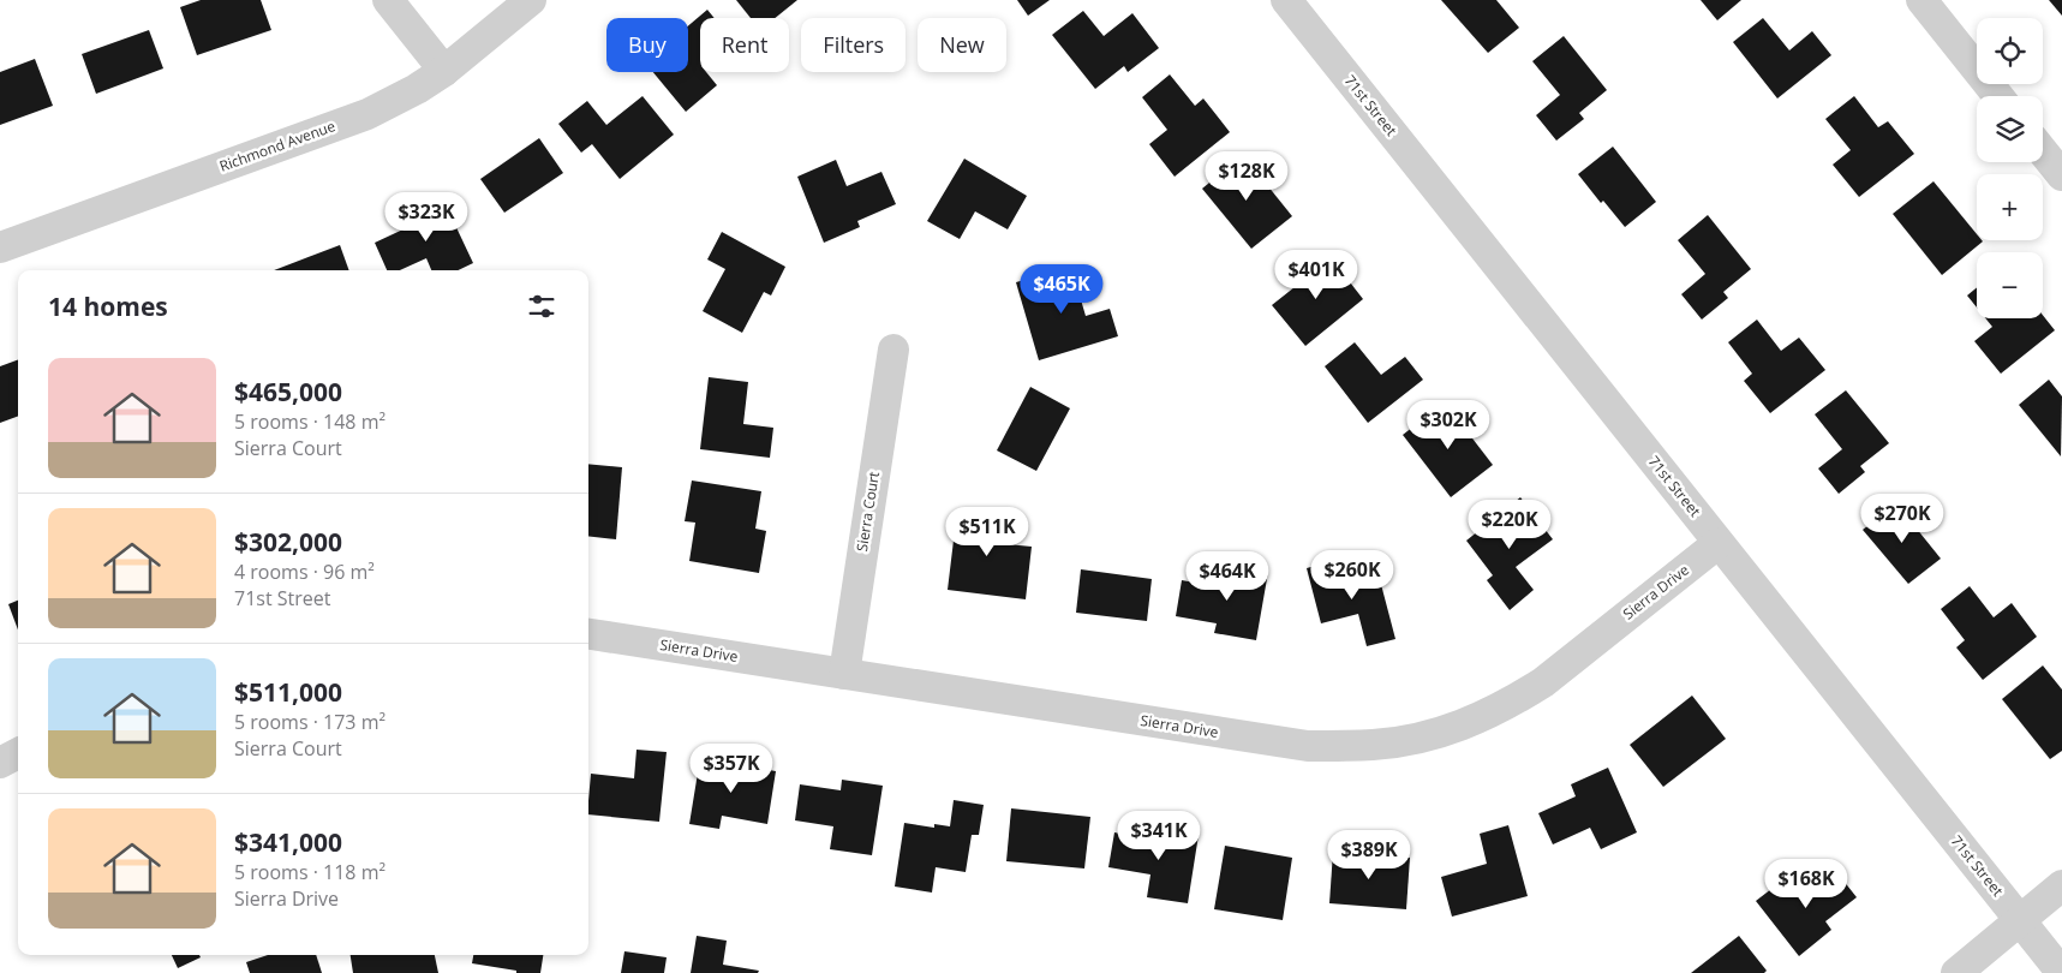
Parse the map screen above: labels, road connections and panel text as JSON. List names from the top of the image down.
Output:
{
  "streets": {
    "street": [
      "71st Street",
      "Richmond Avenue",
      "Sierra Court",
      "Sierra Drive"
    ]
  },
  "crossings": [
    ["71st Street", "Sierra Drive"],
    ["Sierra Court", "Sierra Drive"]
  ],
  "page": {
    "map_buttons": ["+", "−"],
    "chip": [
      "Buy",
      "Rent",
      "Filters",
      "New"
    ],
    "price": [
      "$128K",
      "$323K",
      "$401K",
      "$465K",
      "$302K",
      "$270K",
      "$220K",
      "$511K",
      "$260K",
      "$464K",
      "$357K",
      "$341K",
      "$389K",
      "$168K"
    ],
    "heading": "14 homes",
    "list": [
      {
        "name": "$465,000",
        "note": "5 rooms · 148 m² · Sierra Court"
      },
      {
        "name": "$302,000",
        "note": "4 rooms · 96 m² · 71st Street"
      },
      {
        "name": "$511,000",
        "note": "5 rooms · 173 m² · Sierra Court"
      },
      {
        "name": "$341,000",
        "note": "5 rooms · 118 m² · Sierra Drive"
      }
    ]
  }
}
